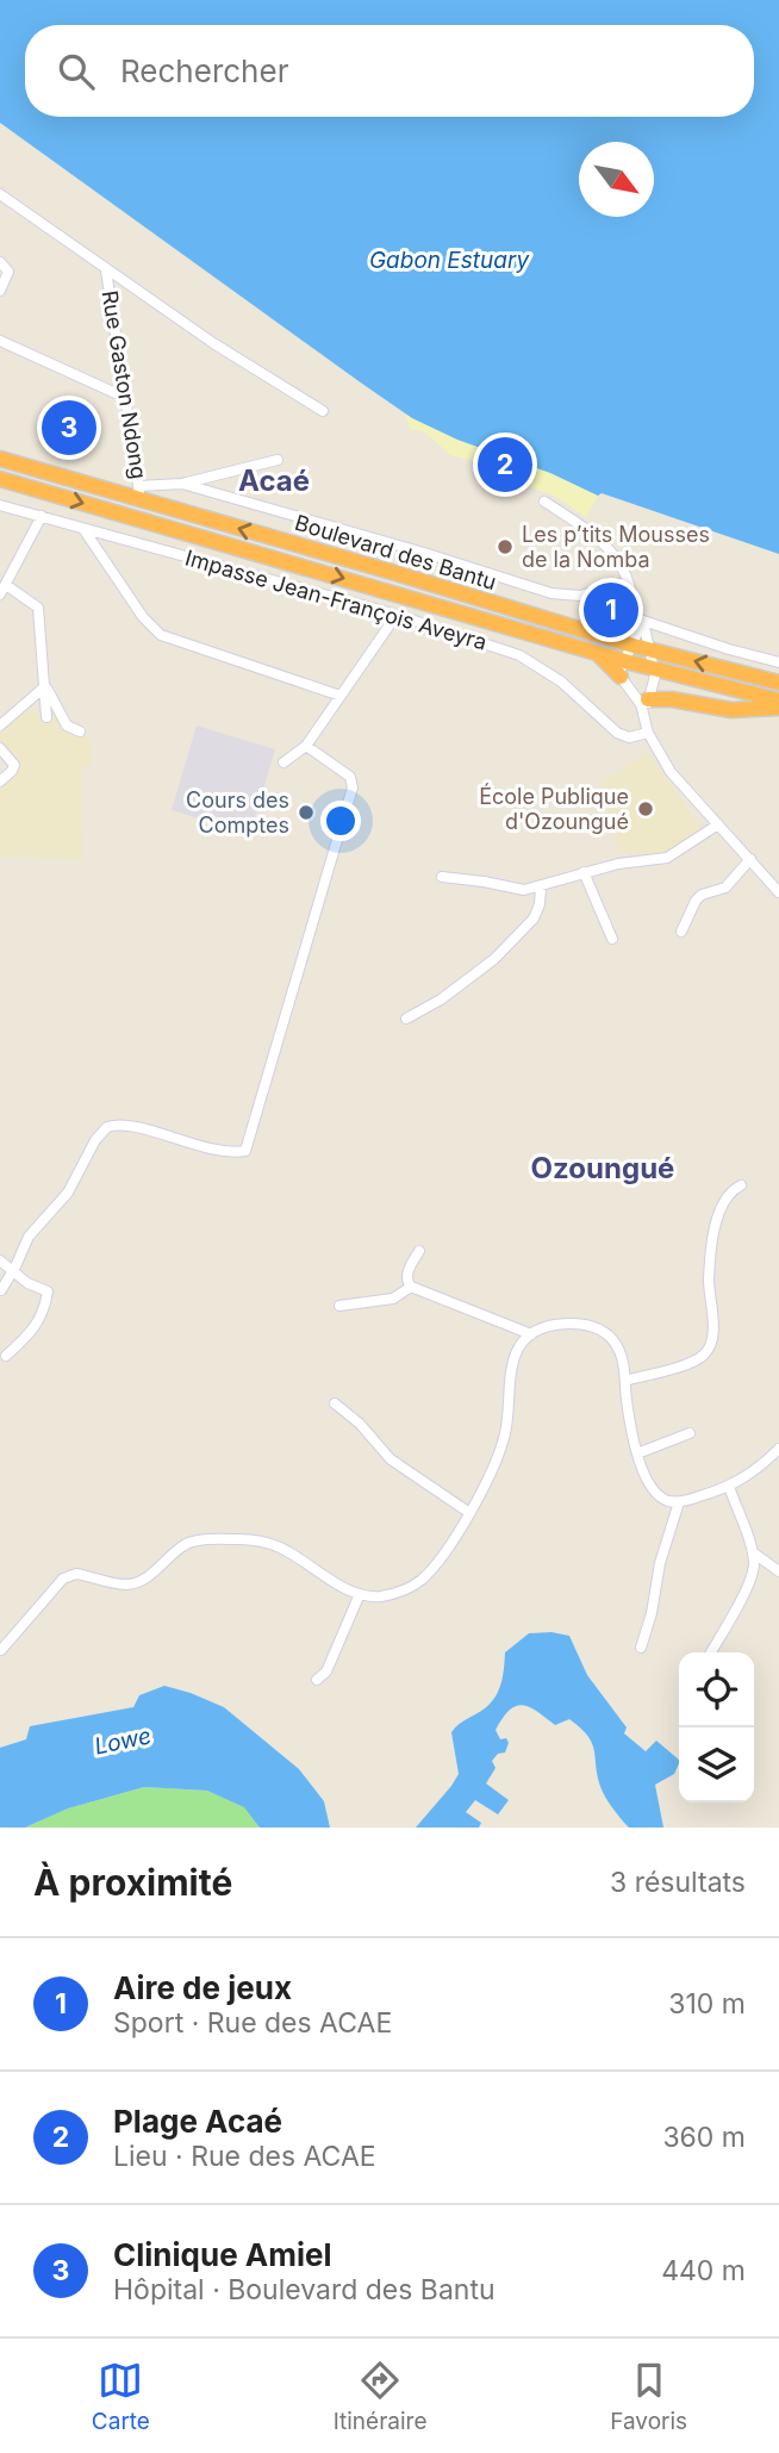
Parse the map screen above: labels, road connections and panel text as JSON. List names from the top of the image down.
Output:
{
  "streets": {
    "highway": ["Boulevard des Bantu"],
    "street": ["Rue Gaston Ndong", "Impasse Jean-François Aveyra"]
  },
  "crossings": [
    ["Rue Gaston Ndong", "Boulevard des Bantu"]
  ],
  "districts": ["Acaé", "Ozoungué"],
  "water": ["Gabon Estuary", "Lowe"],
  "places": ["Les p’tits Mousses de la Nomba", "École Publique d'Ozoungué", "Cours des Comptes"],
  "north": "bottom right",
  "page": {
    "search": "Rechercher",
    "pins": ["3", "2", "1"],
    "heading": ["À proximité", "3 résultats"],
    "list": [
      {
        "mark": "1",
        "name": "Aire de jeux",
        "note": "Sport · Rue des ACAE",
        "value": "310 m"
      },
      {
        "mark": "2",
        "name": "Plage Acaé",
        "note": "Lieu · Rue des ACAE",
        "value": "360 m"
      },
      {
        "mark": "3",
        "name": "Clinique Amiel",
        "note": "Hôpital · Boulevard des Bantu",
        "value": "440 m"
      }
    ],
    "nav": ["Carte", "Itinéraire", "Favoris"]
  }
}
